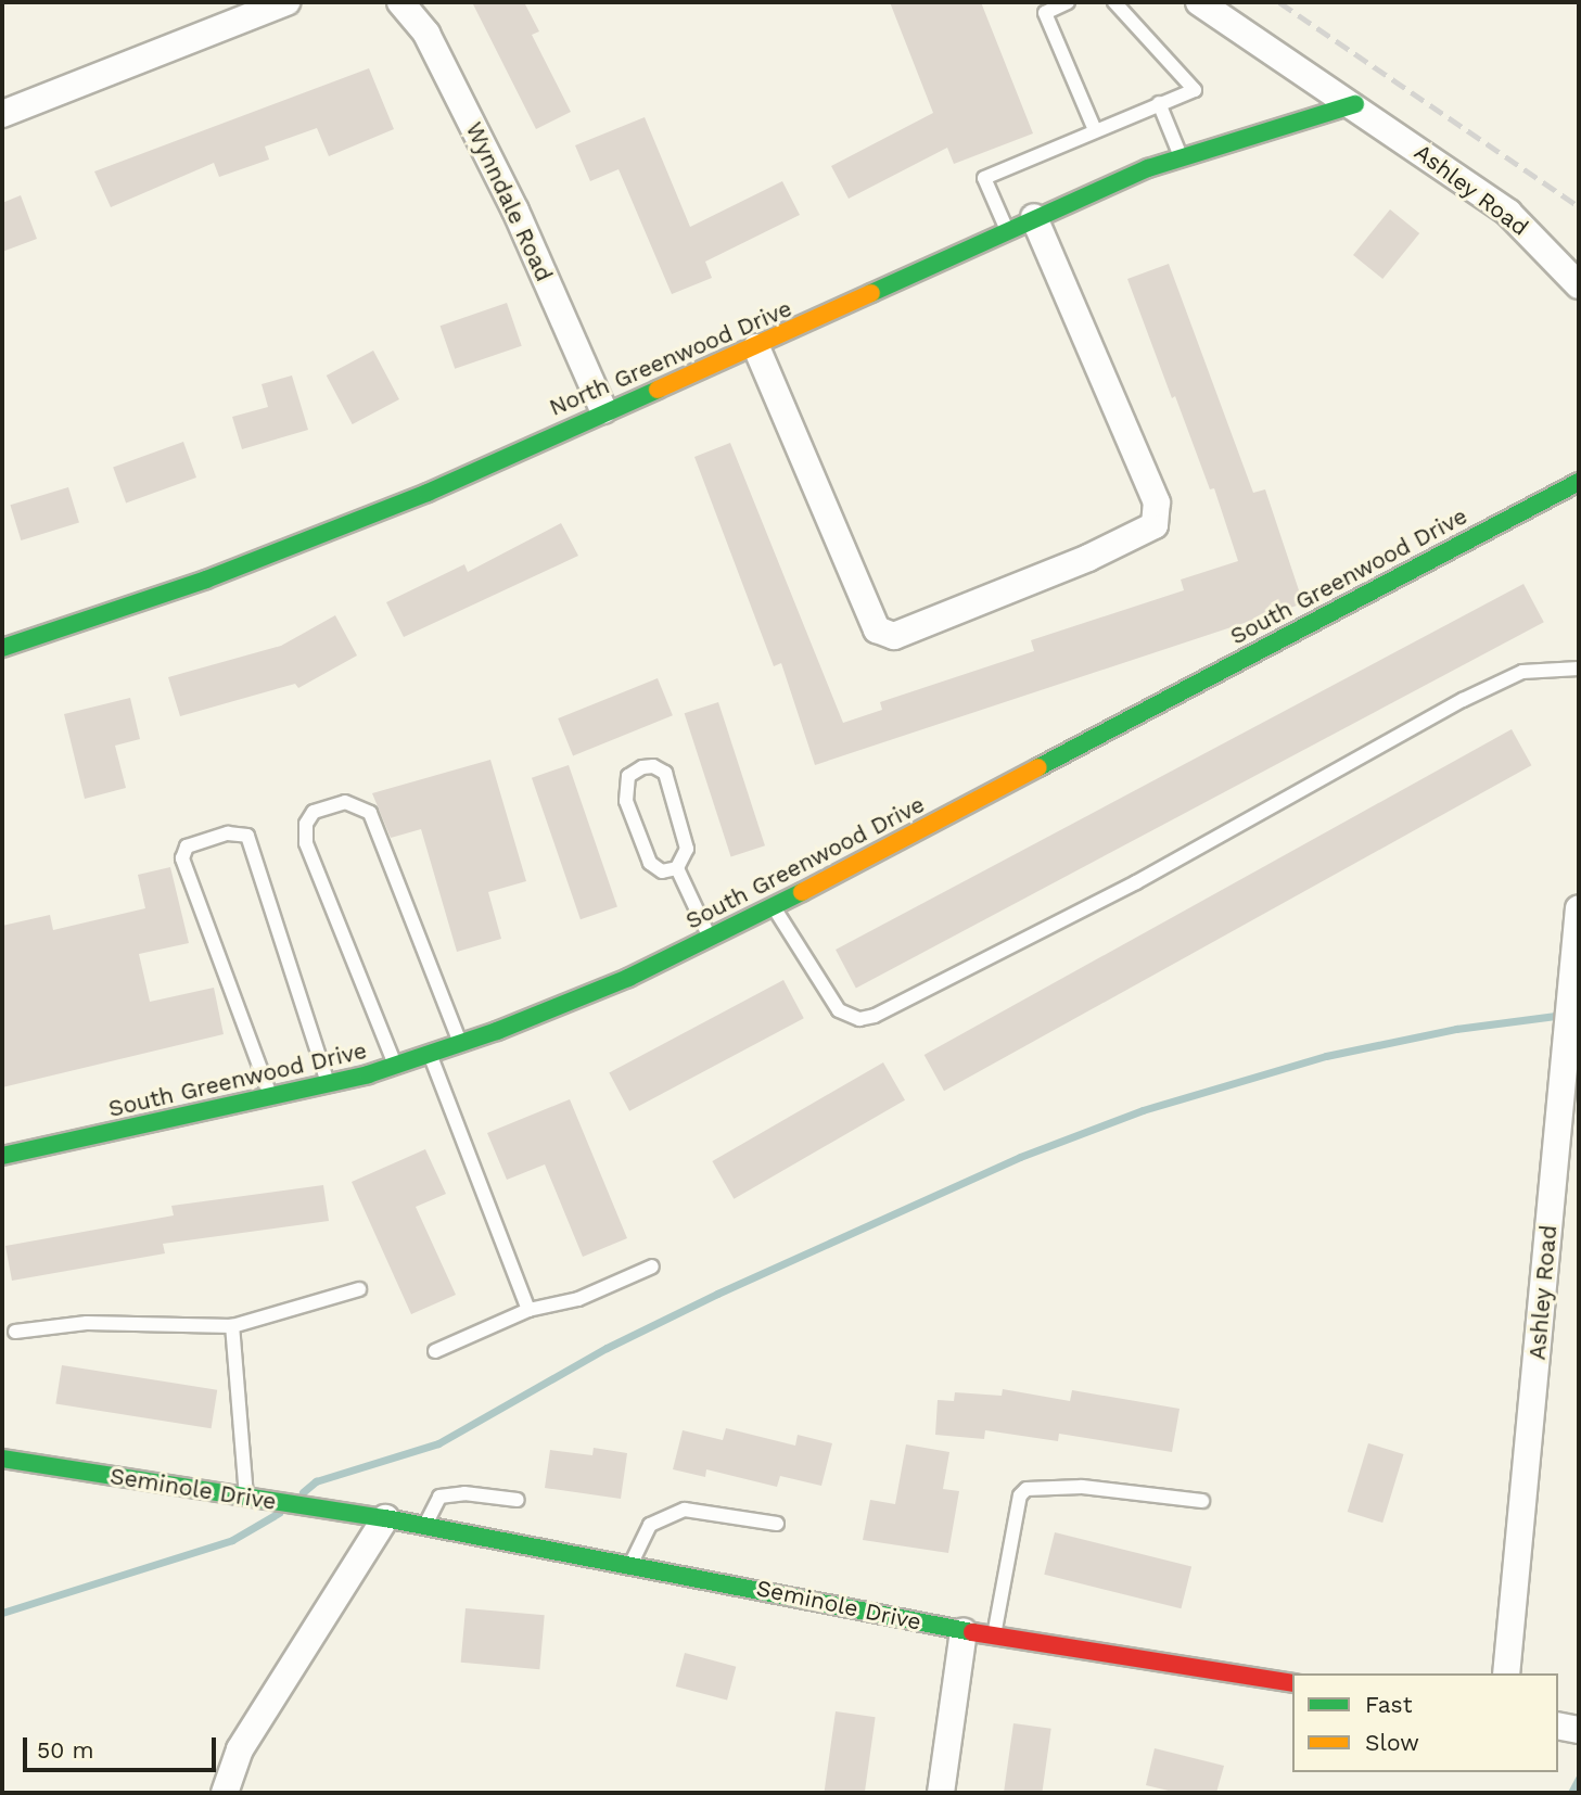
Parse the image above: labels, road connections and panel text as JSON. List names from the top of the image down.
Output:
{
  "streets": {
    "street": [
      "Ashley Road",
      "Wynndale Road",
      "North Greenwood Drive",
      "South Greenwood Drive",
      "Seminole Drive"
    ]
  },
  "crossings": [
    ["Ashley Road", "North Greenwood Drive"],
    ["Wynndale Road", "North Greenwood Drive"]
  ],
  "legend": ["Fast", "Slow"],
  "scale_bar": "50 m"
}
